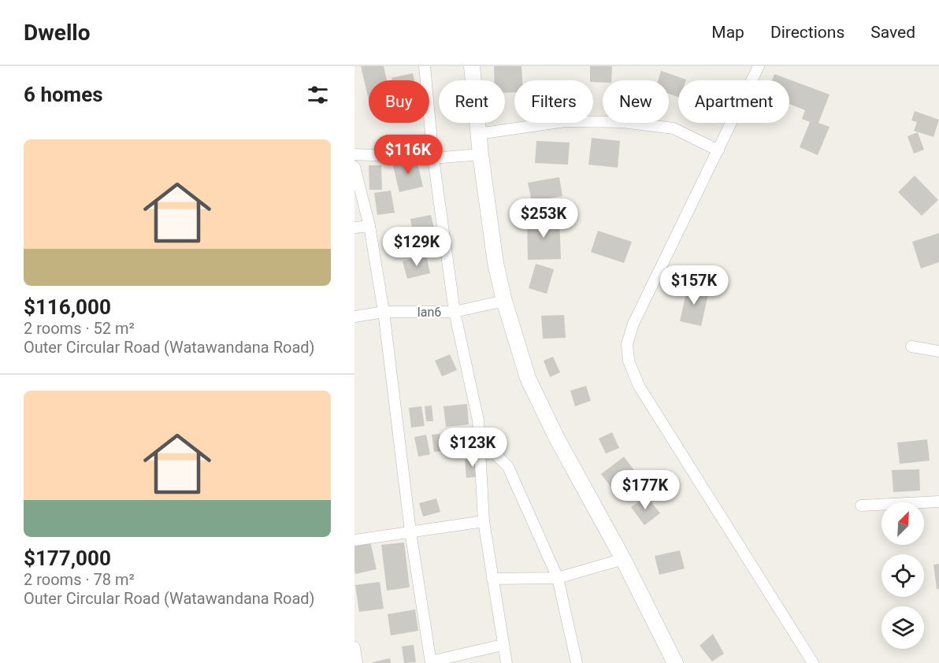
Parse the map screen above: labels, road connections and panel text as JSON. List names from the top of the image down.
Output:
{
  "streets": {
    "street": ["lan6"]
  },
  "north": "top right",
  "page": {
    "header": "Dwello",
    "nav": ["Map", "Directions", "Saved"],
    "heading": "6 homes",
    "chip": [
      "Buy",
      "Rent",
      "Filters",
      "New",
      "Apartment"
    ],
    "list": [
      {
        "name": "$116,000",
        "note": "2 rooms · 52 m² · Outer Circular Road (Watawandana Road)"
      },
      {
        "name": "$177,000",
        "note": "2 rooms · 78 m² · Outer Circular Road (Watawandana Road)"
      }
    ],
    "price": [
      "$116K",
      "$253K",
      "$129K",
      "$157K",
      "$123K",
      "$177K"
    ]
  }
}
